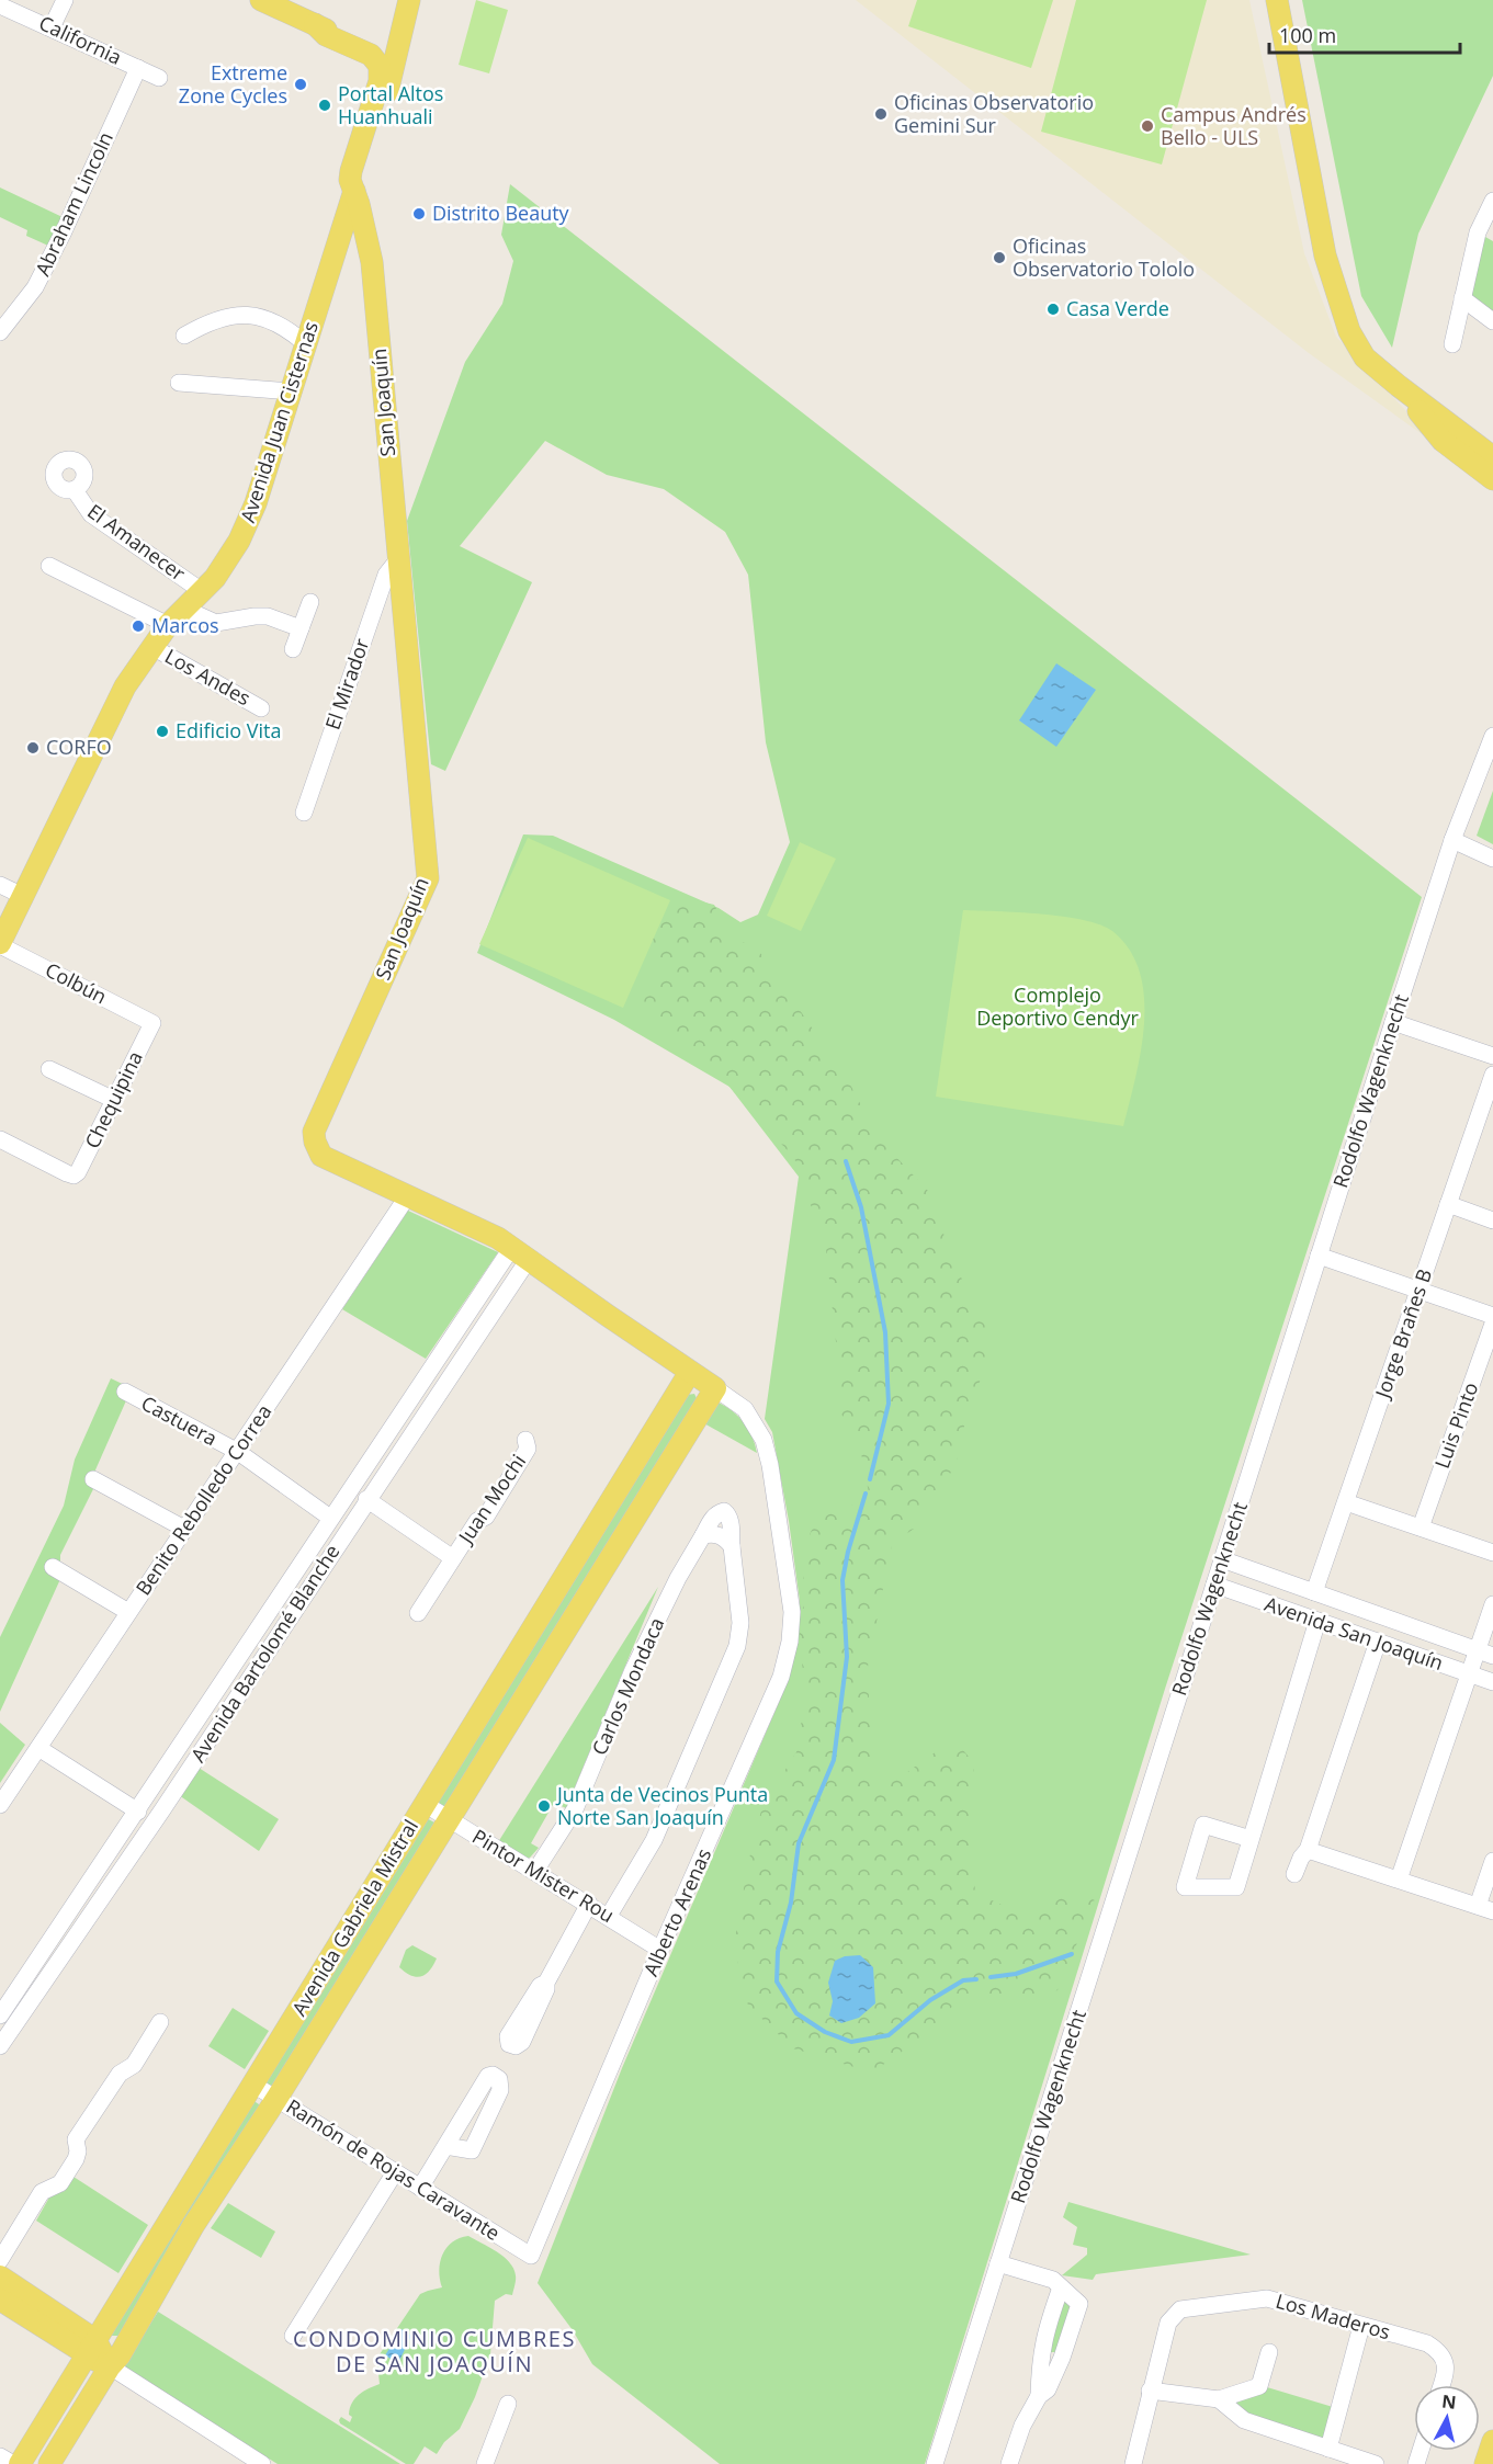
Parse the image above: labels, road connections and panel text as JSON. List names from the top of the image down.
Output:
{
  "streets": {
    "main road": ["San Joaquín", "Avenida Juan Cisternas", "Avenida Gabriela Mistral"],
    "street": [
      "California",
      "Abraham Lincoln",
      "El Amanecer",
      "Los Andes",
      "El Mirador",
      "Colbún",
      "Rodolfo Wagenknecht",
      "Chequipina",
      "Jorge Brañes B",
      "Castuera",
      "Luis Pinto",
      "Juan Mochi",
      "Benito Rebolledo Correa",
      "Avenida San Joaquín",
      "Avenida Bartolomé Blanche",
      "Carlos Mondaca",
      "Pintor Mister Rou",
      "Alberto Arenas",
      "Ramón de Rojas Caravante",
      "Los Maderos"
    ]
  },
  "crossings": [
    ["California", "Abraham Lincoln"],
    ["San Joaquín", "Avenida Juan Cisternas"],
    ["San Joaquín", "El Mirador"],
    ["San Joaquín", "Benito Rebolledo Correa"],
    ["San Joaquín", "Avenida Bartolomé Blanche"],
    ["San Joaquín", "Alberto Arenas"],
    ["San Joaquín", "Avenida Gabriela Mistral"],
    ["Avenida Juan Cisternas", "El Amanecer"],
    ["Avenida Juan Cisternas", "Los Andes"],
    ["Avenida Juan Cisternas", "Colbún"],
    ["Colbún", "Chequipina"],
    ["Rodolfo Wagenknecht", "Avenida San Joaquín"],
    ["Jorge Brañes B", "Avenida San Joaquín"],
    ["Castuera", "Benito Rebolledo Correa"],
    ["Castuera", "Avenida Bartolomé Blanche"],
    ["Juan Mochi", "Avenida Bartolomé Blanche"],
    ["Carlos Mondaca", "Pintor Mister Rou"],
    ["Pintor Mister Rou", "Alberto Arenas"],
    ["Pintor Mister Rou", "Avenida Gabriela Mistral"],
    ["Alberto Arenas", "Avenida Gabriela Mistral"],
    ["Alberto Arenas", "Ramón de Rojas Caravante"],
    ["Avenida Gabriela Mistral", "Ramón de Rojas Caravante"]
  ],
  "districts": ["CONDOMINIO CUMBRES DE SAN JOAQUÍN"],
  "parks": ["Complejo Deportivo Cendyr"],
  "places": [
    "Extreme Zone Cycles",
    "Portal Altos Huanhuali",
    "Oficinas Observatorio Gemini Sur",
    "Campus Andrés Bello - ULS",
    "Distrito Beauty",
    "Oficinas Observatorio Tololo",
    "Casa Verde",
    "Marcos",
    "Edificio Vita",
    "CORFO",
    "Junta de Vecinos Punta Norte San Joaquín"
  ],
  "scale_bar": "100 m",
  "north": "top"
}
